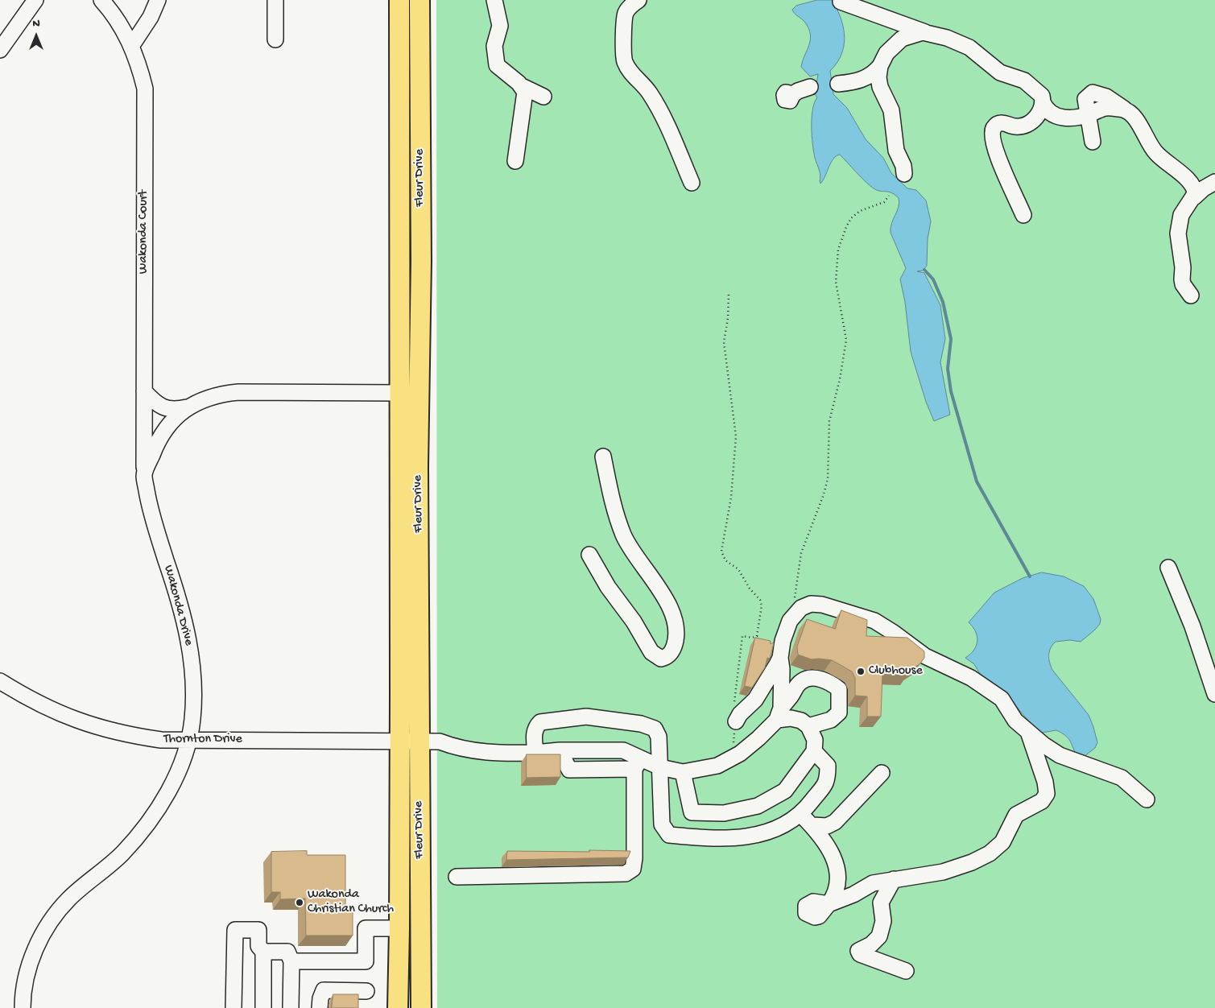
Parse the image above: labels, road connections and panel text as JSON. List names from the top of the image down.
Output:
{
  "streets": {
    "main road": ["Fleur Drive"],
    "street": ["Wakonda Court", "Wakonda Drive", "Thornton Drive"]
  },
  "crossings": [
    ["Fleur Drive", "Thornton Drive"],
    ["Wakonda Court", "Wakonda Drive"],
    ["Wakonda Drive", "Thornton Drive"]
  ],
  "places": ["Clubhouse", "Wakonda Christian Church"],
  "north": "top"
}
